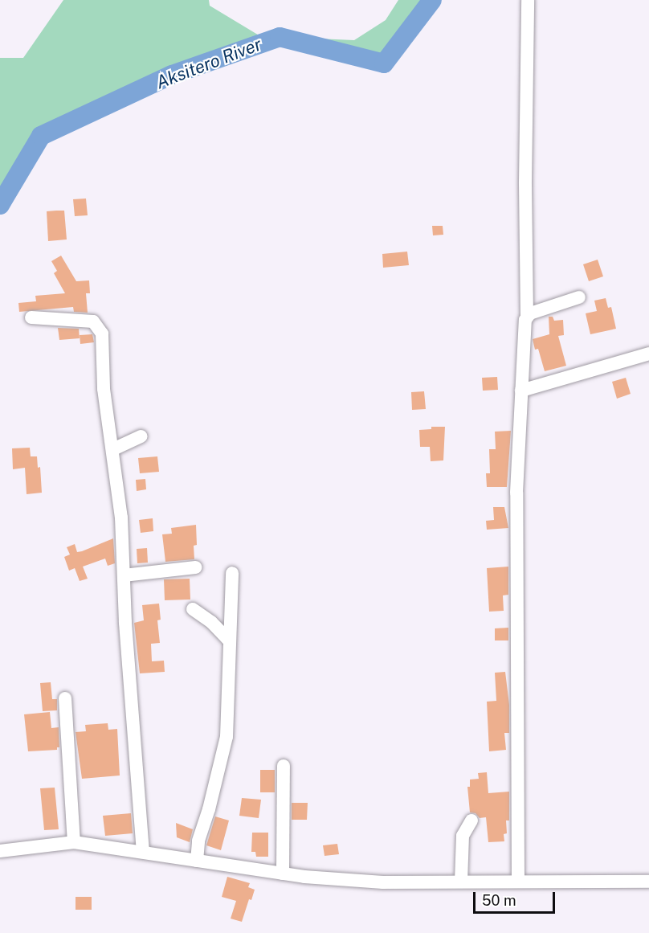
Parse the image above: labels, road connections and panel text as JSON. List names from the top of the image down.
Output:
{
  "water": ["Aksitero River"],
  "scale_bar": "50 m"
}
